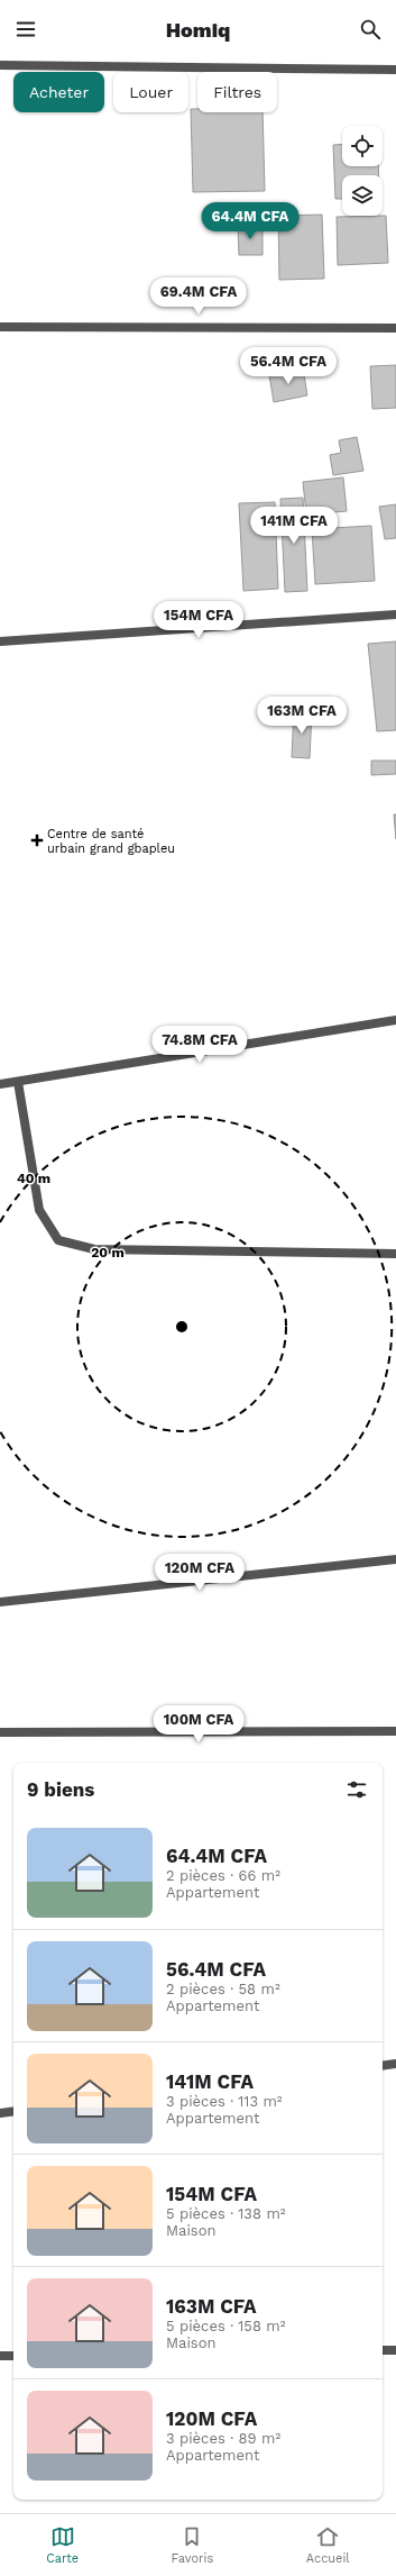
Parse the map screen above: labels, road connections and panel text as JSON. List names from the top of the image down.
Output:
{
  "places": {
    "health": ["Centre de santé urbain grand gbapleu"]
  },
  "page": {
    "header": "Homiq",
    "chip": ["Acheter", "Louer", "Filtres"],
    "price": [
      "64.4M CFA",
      "69.4M CFA",
      "56.4M CFA",
      "141M CFA",
      "154M CFA",
      "163M CFA",
      "74.8M CFA",
      "120M CFA",
      "100M CFA"
    ],
    "heading": "9 biens",
    "list": [
      {
        "name": "64.4M CFA",
        "note": "2 pièces · 66 m² · Appartement"
      },
      {
        "name": "56.4M CFA",
        "note": "2 pièces · 58 m² · Appartement"
      },
      {
        "name": "141M CFA",
        "note": "3 pièces · 113 m² · Appartement"
      },
      {
        "name": "154M CFA",
        "note": "5 pièces · 138 m² · Maison"
      },
      {
        "name": "163M CFA",
        "note": "5 pièces · 158 m² · Maison"
      },
      {
        "name": "120M CFA",
        "note": "3 pièces · 89 m² · Appartement"
      }
    ],
    "tabs": ["Carte", "Favoris", "Accueil"]
  },
  "rings": ["40 m", "20 m"]
}
